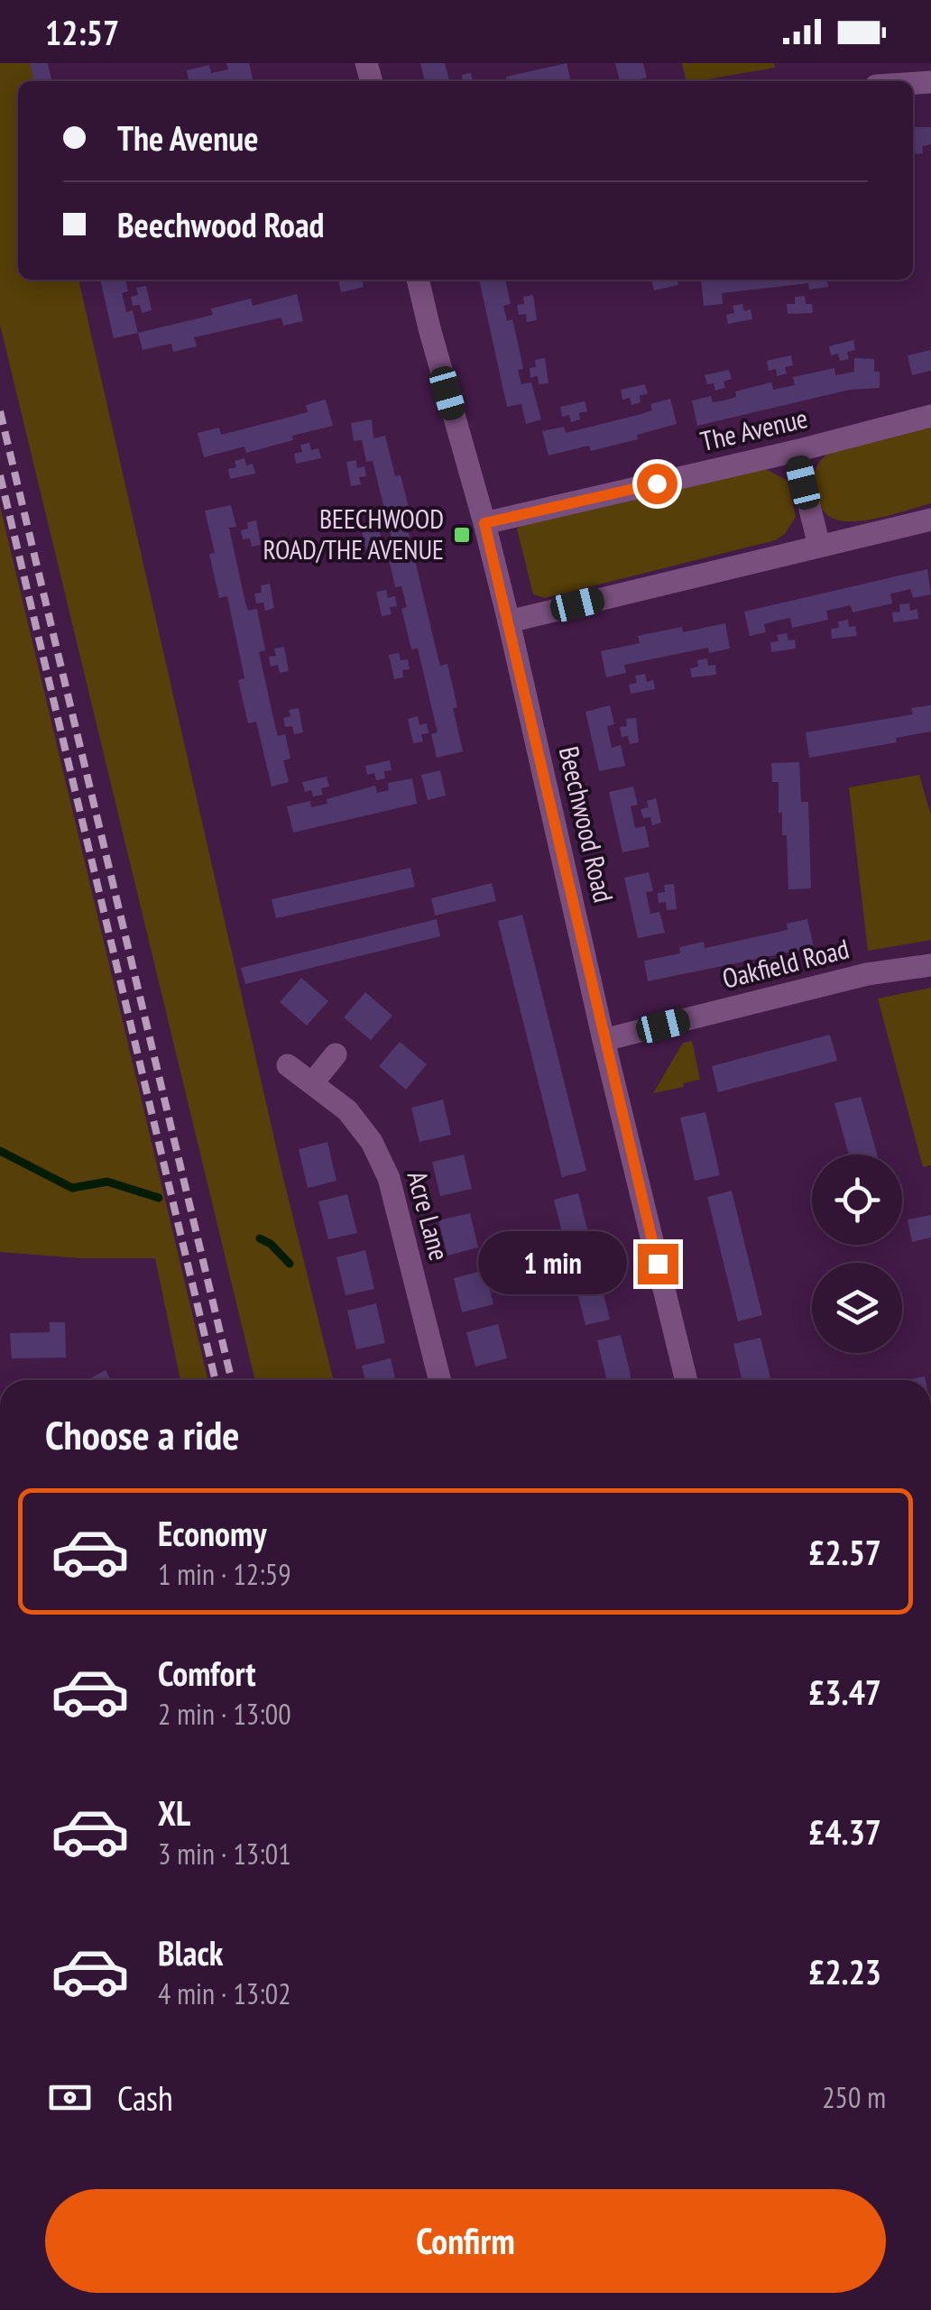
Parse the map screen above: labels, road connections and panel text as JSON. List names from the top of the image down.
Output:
{
  "streets": {
    "street": [
      "The Avenue",
      "Beechwood Road",
      "Oakfield Road",
      "Acre Lane"
    ]
  },
  "crossings": [
    ["The Avenue", "Beechwood Road"],
    ["Beechwood Road", "Oakfield Road"]
  ],
  "places": {
    "transit": ["BEECHWOOD ROAD/THE AVENUE"]
  },
  "page": {
    "status": "12:57",
    "banner": ["The Avenue", "Beechwood Road"],
    "bubble": "1 min",
    "heading": "Choose a ride",
    "list": [
      {
        "name": "Economy",
        "note": "1 min · 12:59",
        "value": "£2.57"
      },
      {
        "name": "Comfort",
        "note": "2 min · 13:00",
        "value": "£3.47"
      },
      {
        "name": "XL",
        "note": "3 min · 13:01",
        "value": "£4.37"
      },
      {
        "name": "Black",
        "note": "4 min · 13:02",
        "value": "£2.23"
      }
    ],
    "pay": ["Cash", "250 m"],
    "buttons": "Confirm"
  }
}
